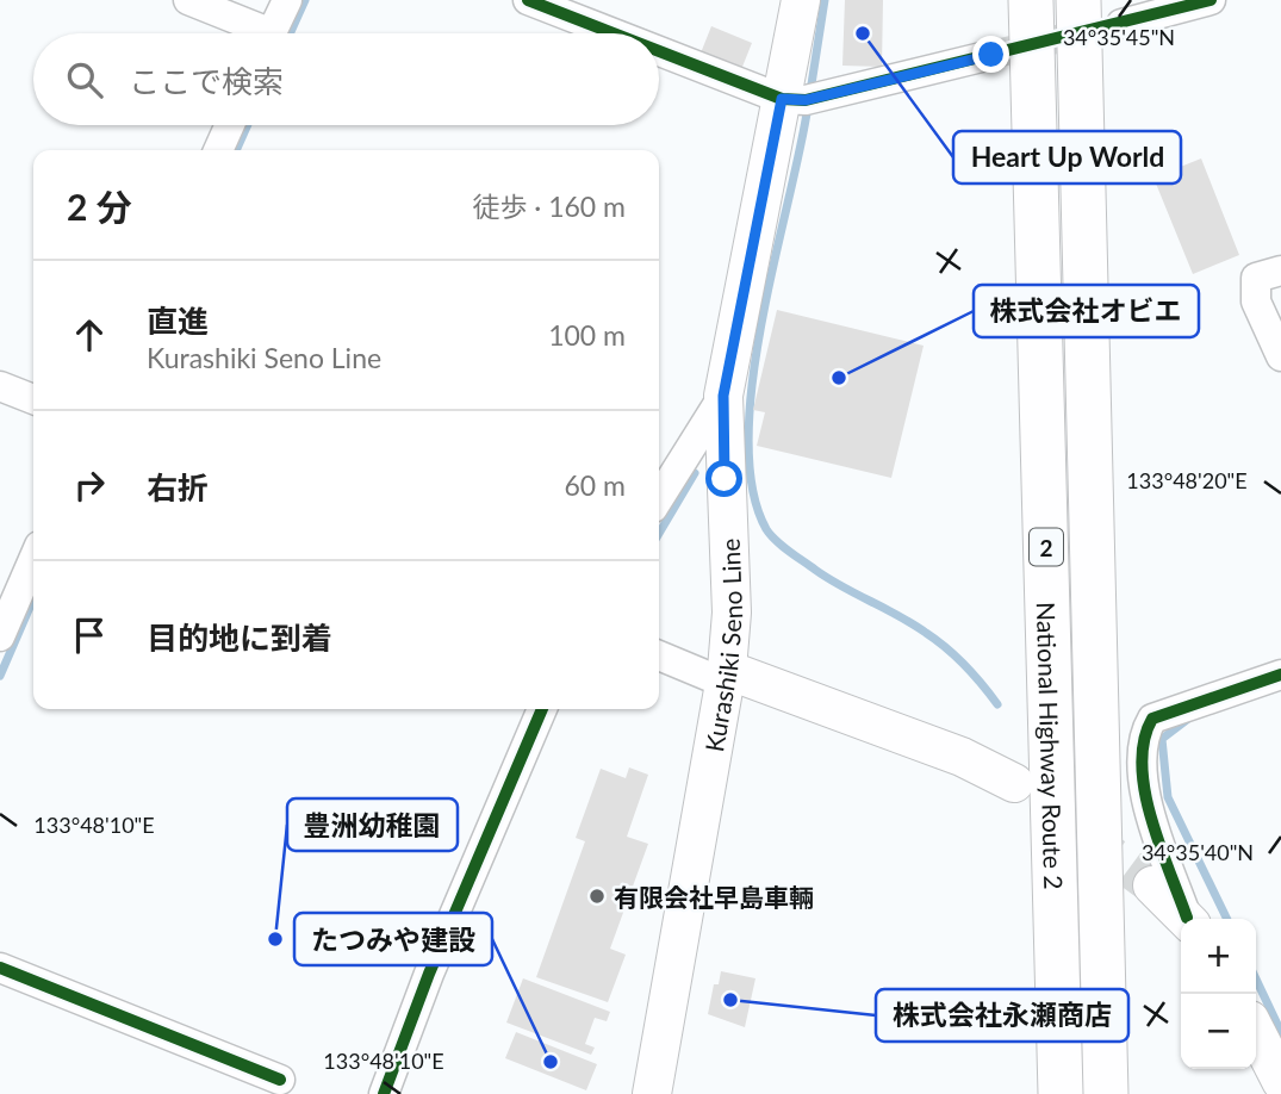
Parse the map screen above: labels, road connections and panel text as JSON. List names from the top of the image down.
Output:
{
  "streets": {
    "highway": ["2", "National Highway Route 2"],
    "main road": ["Kurashiki Seno Line"]
  },
  "places": [
    "Heart Up World",
    "株式会社オビエ",
    "有限会社早島車輛",
    "豊洲幼稚園",
    "株式会社永瀬商店",
    "たつみや建設"
  ],
  "page": {
    "search": "ここで検索",
    "heading": ["2 分", "徒歩 · 160 m"],
    "list": [
      ["直進", "Kurashiki Seno Line", "100 m"],
      ["右折", "60 m"],
      "目的地に到着"
    ],
    "map_buttons": ["+", "−"]
  },
  "coordinates": [
    "34°35'45\"N",
    "133°48'20\"E",
    "133°48'10\"E",
    "34°35'40\"N"
  ]
}
